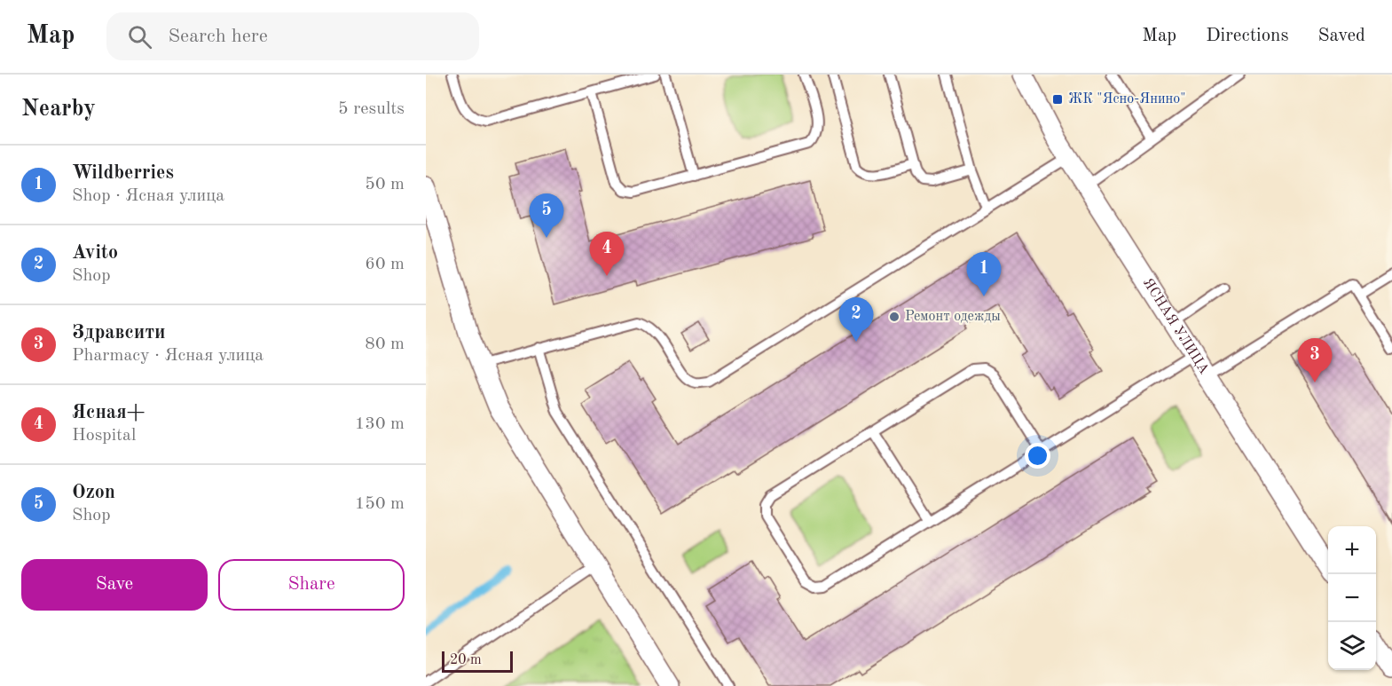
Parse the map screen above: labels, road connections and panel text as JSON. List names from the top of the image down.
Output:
{
  "streets": {
    "street": ["ЯСНАЯ УЛИЦА"]
  },
  "places": {
    "transit": ["ЖК \"Ясно-Янино\""],
    "other": ["Ремонт одежды"]
  },
  "scale_bar": "20 m",
  "page": {
    "header": "Map",
    "search": "Search here",
    "nav": ["Map", "Directions", "Saved"],
    "heading": ["Nearby", "5 results"],
    "list": [
      {
        "mark": "1",
        "name": "Wildberries",
        "note": "Shop · Ясная улица",
        "value": "50 m"
      },
      {
        "mark": "2",
        "name": "Avito",
        "note": "Shop",
        "value": "60 m"
      },
      {
        "mark": "3",
        "name": "Здравсити",
        "note": "Pharmacy · Ясная улица",
        "value": "80 m"
      },
      {
        "mark": "4",
        "name": "Ясная+",
        "note": "Hospital",
        "value": "130 m"
      },
      {
        "mark": "5",
        "name": "Ozon",
        "note": "Shop",
        "value": "150 m"
      }
    ],
    "pins": [
      "5",
      "4",
      "1",
      "2",
      "3"
    ],
    "map_buttons": ["+", "−"],
    "buttons": ["Save", "Share"],
    "scale": "20 m"
  }
}
